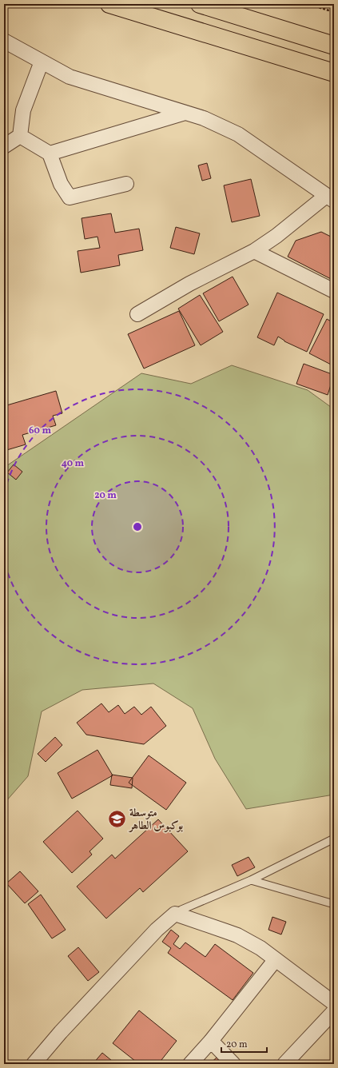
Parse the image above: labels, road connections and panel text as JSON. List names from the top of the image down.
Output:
{
  "places": {
    "school or university": ["متوسطة بوكبوس الطاهر"]
  },
  "scale_bar": "20 m",
  "rings": ["60 m", "40 m", "20 m"]
}
